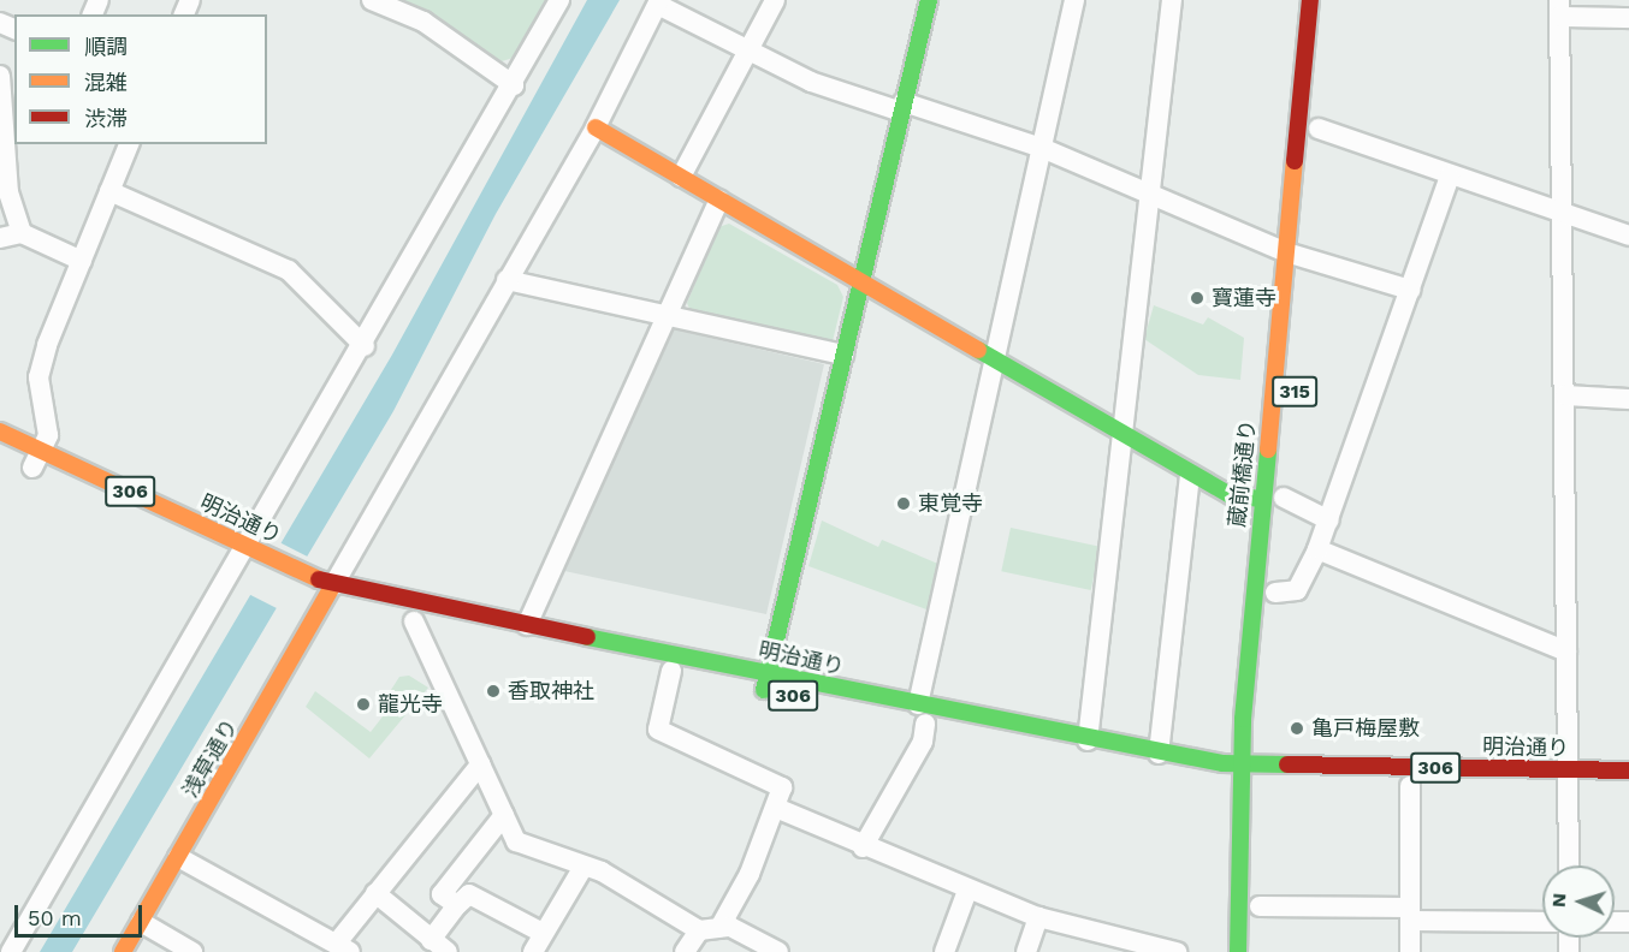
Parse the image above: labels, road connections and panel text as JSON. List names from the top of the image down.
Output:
{
  "streets": {
    "main road": [
      "315",
      "蔵前橋通り",
      "306",
      "明治通り",
      "浅草通り"
    ]
  },
  "crossings": [
    ["蔵前橋通り", "明治通り"],
    ["明治通り", "浅草通り"]
  ],
  "places": [
    "寶蓮寺",
    "東覚寺",
    "香取神社",
    "龍光寺",
    "亀戸梅屋敷"
  ],
  "legend": ["順調", "混雑", "渋滞"],
  "scale_bar": "50 m",
  "north": "left"
}
